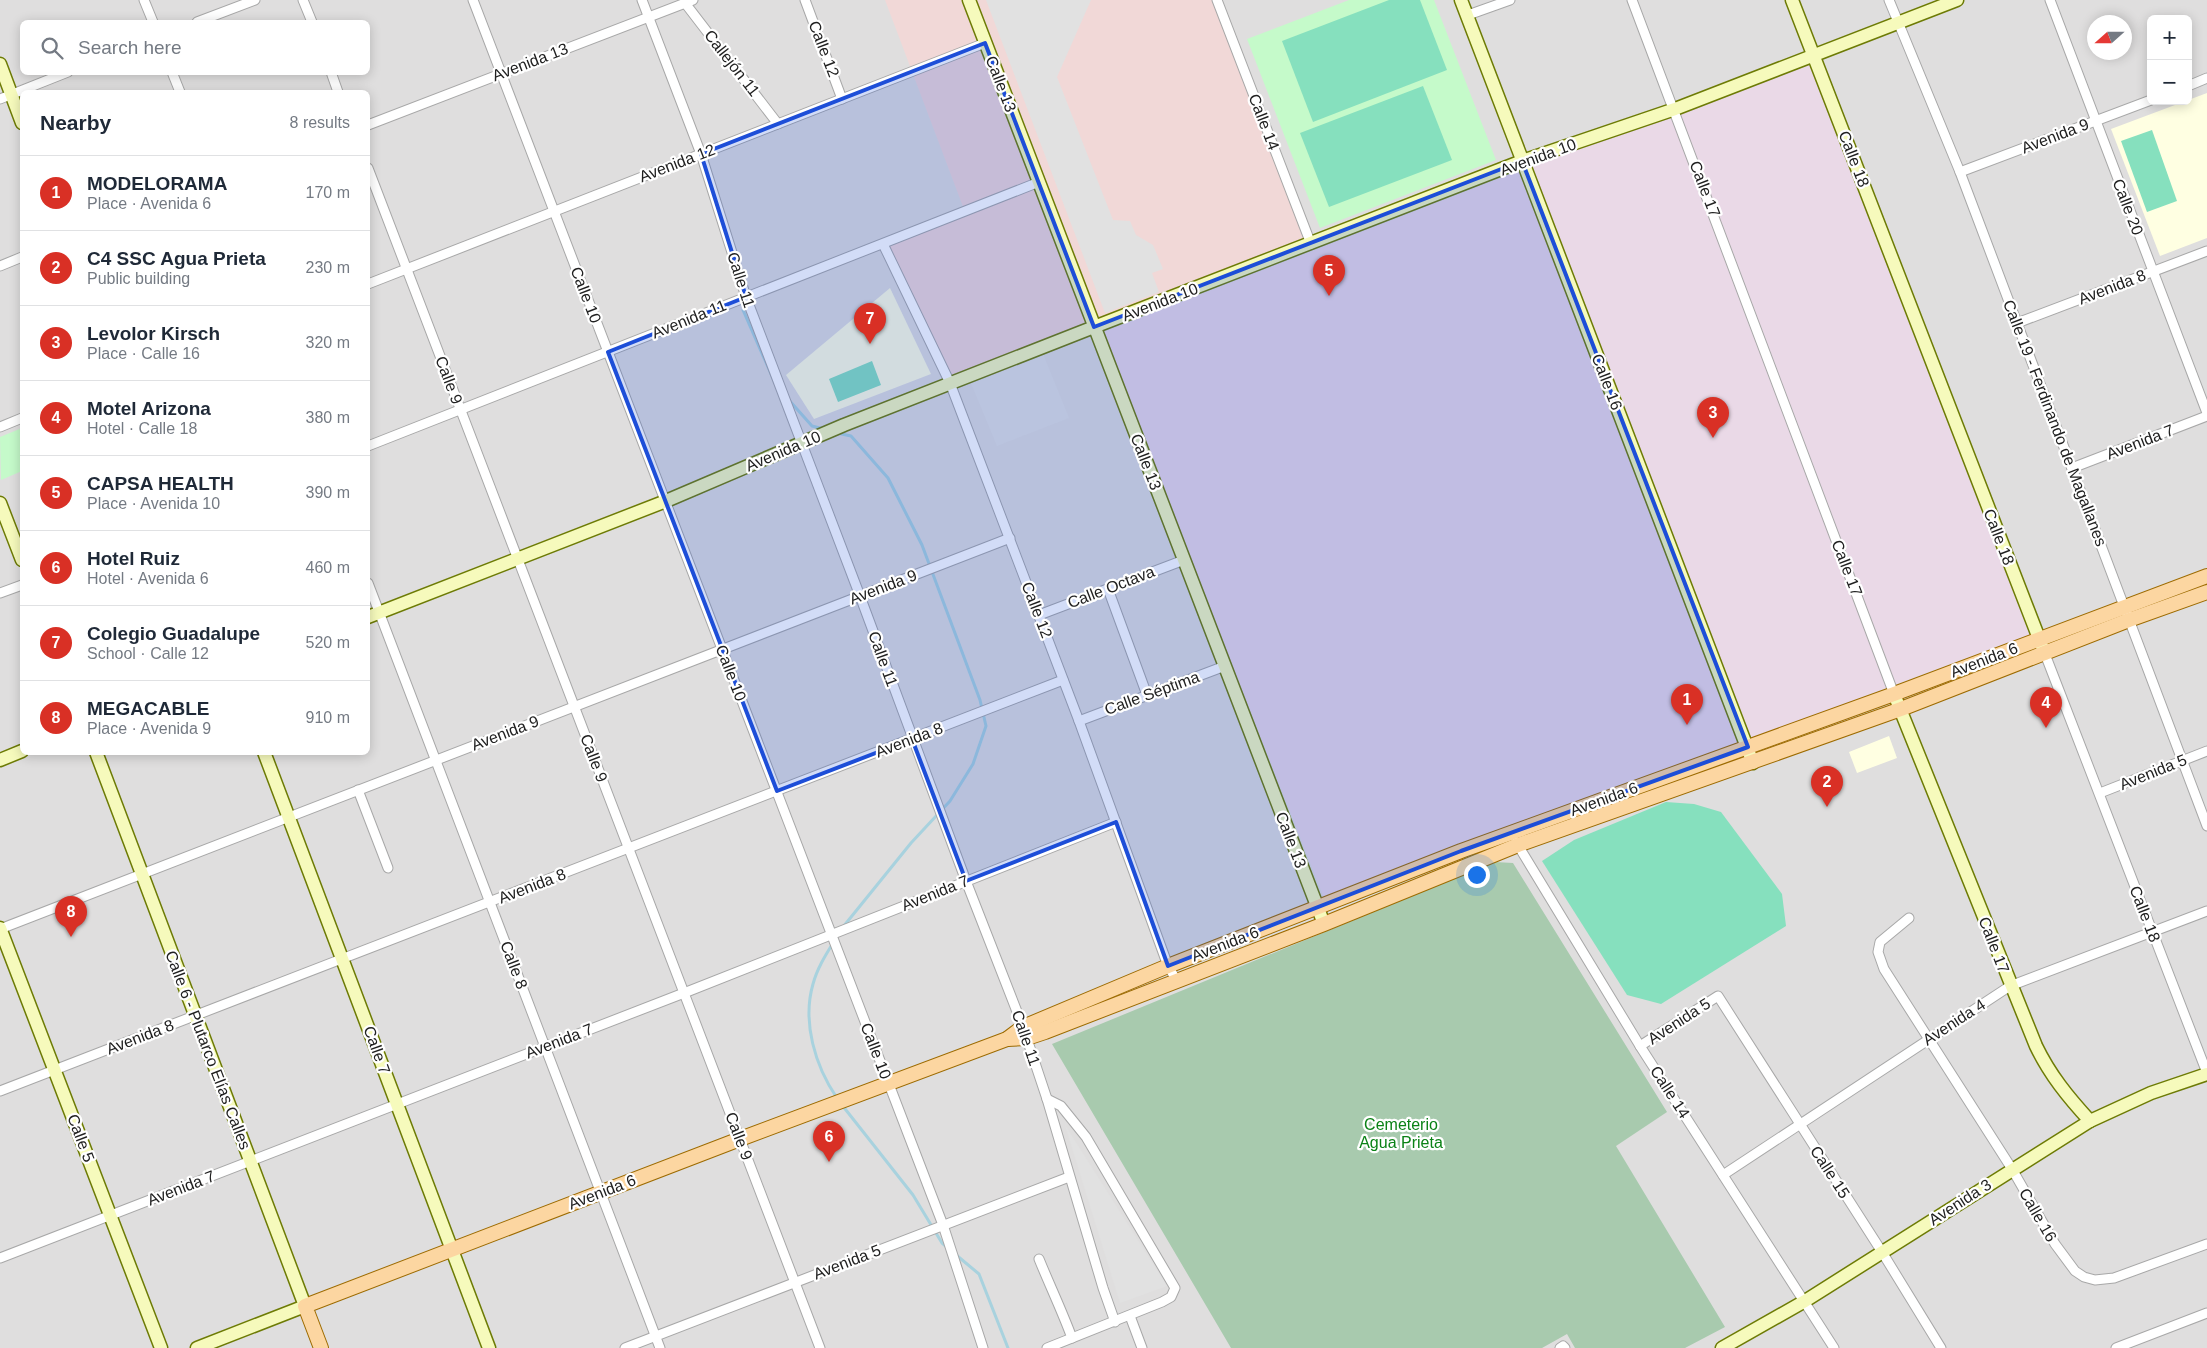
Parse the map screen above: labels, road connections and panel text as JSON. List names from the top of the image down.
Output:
{
  "streets": {
    "main road": ["Avenida 6", "Calle 6 - Plutarco Elías Calles"],
    "street": [
      "Calle 12",
      "Avenida 13",
      "Callejón 11",
      "Calle 13",
      "Calle 14",
      "Avenida 9",
      "Avenida 10",
      "Calle 18",
      "Avenida 12",
      "Calle 17",
      "Calle 20",
      "Calle 11",
      "Avenida 8",
      "Calle 10",
      "Avenida 11",
      "Calle 9",
      "Calle 16",
      "Calle 19 - Ferdinando de Magallanes",
      "Avenida 7",
      "Calle Octava",
      "Calle Séptima",
      "Avenida 5",
      "Calle 8",
      "Avenida 4",
      "Calle 7",
      "Calle 5",
      "Calle 15",
      "Avenida 3"
    ]
  },
  "crossings": [
    ["Calle 12", "Avenida 9"],
    ["Calle 12", "Avenida 10"],
    ["Calle 12", "Avenida 12"],
    ["Calle 12", "Avenida 8"],
    ["Calle 12", "Avenida 11"],
    ["Calle 12", "Avenida 7"],
    ["Calle 12", "Calle Octava"],
    ["Calle 12", "Avenida 6"],
    ["Calle 12", "Calle Séptima"],
    ["Avenida 13", "Callejón 11"],
    ["Avenida 13", "Calle 11"],
    ["Avenida 13", "Calle 10"],
    ["Callejón 11", "Avenida 12"],
    ["Calle 13", "Avenida 10"],
    ["Calle 13", "Avenida 12"],
    ["Calle 13", "Avenida 11"],
    ["Calle 13", "Calle Octava"],
    ["Calle 13", "Avenida 6"],
    ["Calle 13", "Calle Séptima"],
    ["Calle 14", "Avenida 10"],
    ["Calle 14", "Avenida 6"],
    ["Calle 14", "Avenida 5"],
    ["Calle 14", "Avenida 4"],
    ["Calle 14", "Avenida 3"],
    ["Avenida 9", "Calle 20"],
    ["Avenida 9", "Calle 11"],
    ["Avenida 9", "Calle 10"],
    ["Avenida 9", "Calle 9"],
    ["Avenida 9", "Calle 19 - Ferdinando de Magallanes"],
    ["Avenida 9", "Calle 8"],
    ["Avenida 9", "Calle 6 - Plutarco Elías Calles"],
    ["Avenida 9", "Calle 7"],
    ["Avenida 9", "Calle 5"],
    ["Avenida 10", "Calle 18"],
    ["Avenida 10", "Calle 17"],
    ["Avenida 10", "Calle 11"],
    ["Avenida 10", "Calle 10"],
    ["Avenida 10", "Calle 9"],
    ["Avenida 10", "Calle 16"],
    ["Avenida 10", "Calle 19 - Ferdinando de Magallanes"],
    ["Avenida 10", "Calle 8"],
    ["Calle 18", "Avenida 6"],
    ["Calle 18", "Avenida 5"],
    ["Calle 18", "Avenida 4"],
    ["Calle 18", "Avenida 3"],
    ["Avenida 12", "Calle 11"],
    ["Avenida 12", "Calle 10"],
    ["Avenida 12", "Calle 9"],
    ["Calle 17", "Avenida 6"],
    ["Calle 17", "Avenida 4"],
    ["Calle 17", "Avenida 3"],
    ["Calle 20", "Avenida 8"],
    ["Calle 20", "Avenida 7"],
    ["Calle 11", "Avenida 8"],
    ["Calle 11", "Avenida 11"],
    ["Calle 11", "Avenida 7"],
    ["Calle 11", "Avenida 6"],
    ["Calle 11", "Avenida 5"],
    ["Avenida 8", "Calle 10"],
    ["Avenida 8", "Calle 9"],
    ["Avenida 8", "Calle 19 - Ferdinando de Magallanes"],
    ["Avenida 8", "Calle 8"],
    ["Avenida 8", "Calle 6 - Plutarco Elías Calles"],
    ["Avenida 8", "Calle 7"],
    ["Avenida 8", "Calle 5"],
    ["Calle 10", "Avenida 11"],
    ["Calle 10", "Avenida 7"],
    ["Calle 10", "Avenida 6"],
    ["Calle 10", "Avenida 5"],
    ["Avenida 11", "Calle 9"],
    ["Calle 9", "Avenida 7"],
    ["Calle 9", "Avenida 6"],
    ["Calle 9", "Avenida 5"],
    ["Calle 16", "Avenida 6"],
    ["Calle 16", "Avenida 4"],
    ["Calle 16", "Avenida 3"],
    ["Calle 19 - Ferdinando de Magallanes", "Avenida 7"],
    ["Calle 19 - Ferdinando de Magallanes", "Avenida 6"],
    ["Calle 19 - Ferdinando de Magallanes", "Avenida 5"],
    ["Avenida 7", "Calle 8"],
    ["Avenida 7", "Calle 6 - Plutarco Elías Calles"],
    ["Avenida 7", "Calle 7"],
    ["Avenida 7", "Calle 5"],
    ["Avenida 6", "Calle 8"],
    ["Avenida 6", "Calle 6 - Plutarco Elías Calles"],
    ["Avenida 6", "Calle 7"],
    ["Avenida 5", "Calle 8"],
    ["Avenida 5", "Calle 15"],
    ["Avenida 4", "Calle 15"],
    ["Calle 15", "Avenida 3"]
  ],
  "parks": ["Cemeterio Agua Prieta"],
  "north": "left",
  "page": {
    "map_buttons": ["+", "−"],
    "search": "Search here",
    "heading": ["Nearby", "8 results"],
    "list": [
      {
        "mark": "1",
        "name": "MODELORAMA",
        "note": "Place · Avenida 6",
        "value": "170 m"
      },
      {
        "mark": "2",
        "name": "C4 SSC Agua Prieta",
        "note": "Public building",
        "value": "230 m"
      },
      {
        "mark": "3",
        "name": "Levolor Kirsch",
        "note": "Place · Calle 16",
        "value": "320 m"
      },
      {
        "mark": "4",
        "name": "Motel Arizona",
        "note": "Hotel · Calle 18",
        "value": "380 m"
      },
      {
        "mark": "5",
        "name": "CAPSA HEALTH",
        "note": "Place · Avenida 10",
        "value": "390 m"
      },
      {
        "mark": "6",
        "name": "Hotel Ruiz",
        "note": "Hotel · Avenida 6",
        "value": "460 m"
      },
      {
        "mark": "7",
        "name": "Colegio Guadalupe",
        "note": "School · Calle 12",
        "value": "520 m"
      },
      {
        "mark": "8",
        "name": "MEGACABLE",
        "note": "Place · Avenida 9",
        "value": "910 m"
      }
    ],
    "pins": [
      "5",
      "7",
      "3",
      "1",
      "4",
      "2",
      "8",
      "6"
    ]
  }
}
